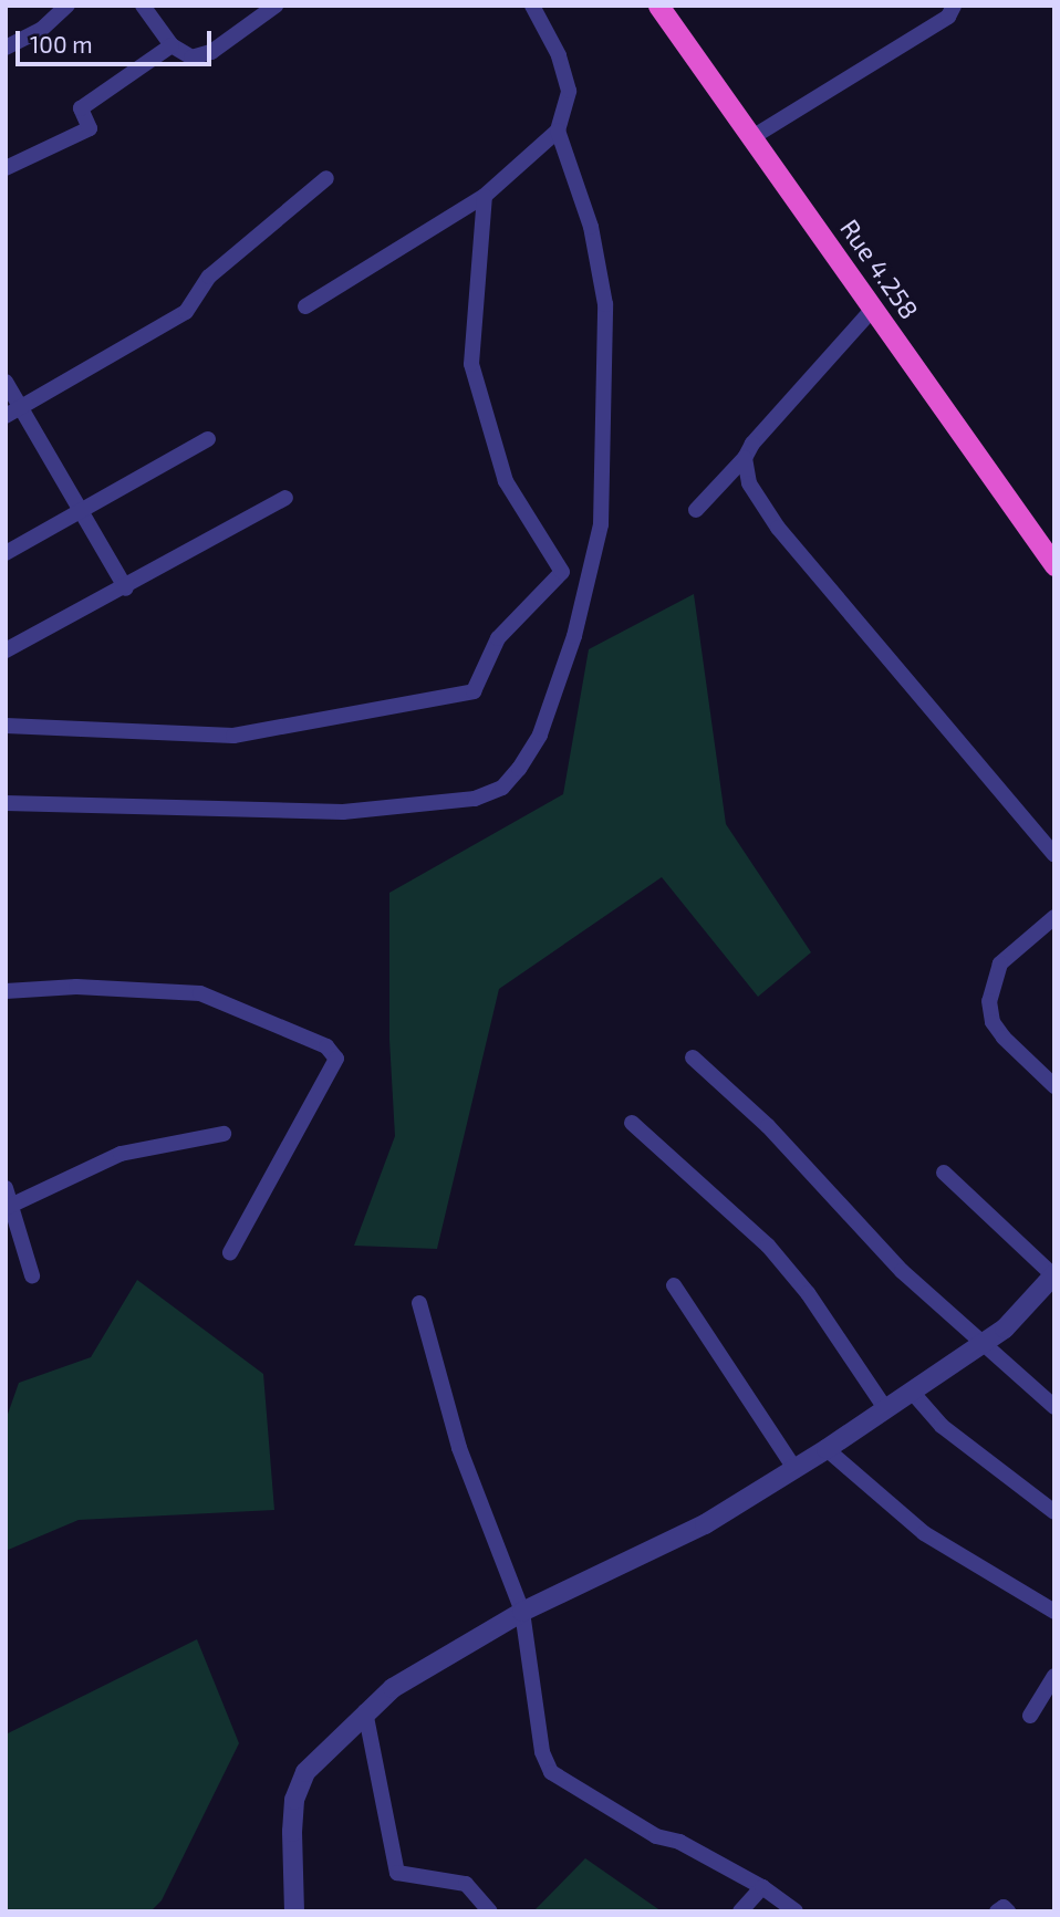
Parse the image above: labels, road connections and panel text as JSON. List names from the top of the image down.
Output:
{
  "streets": {
    "highway": ["Rue 4.258"]
  },
  "scale_bar": "100 m"
}
